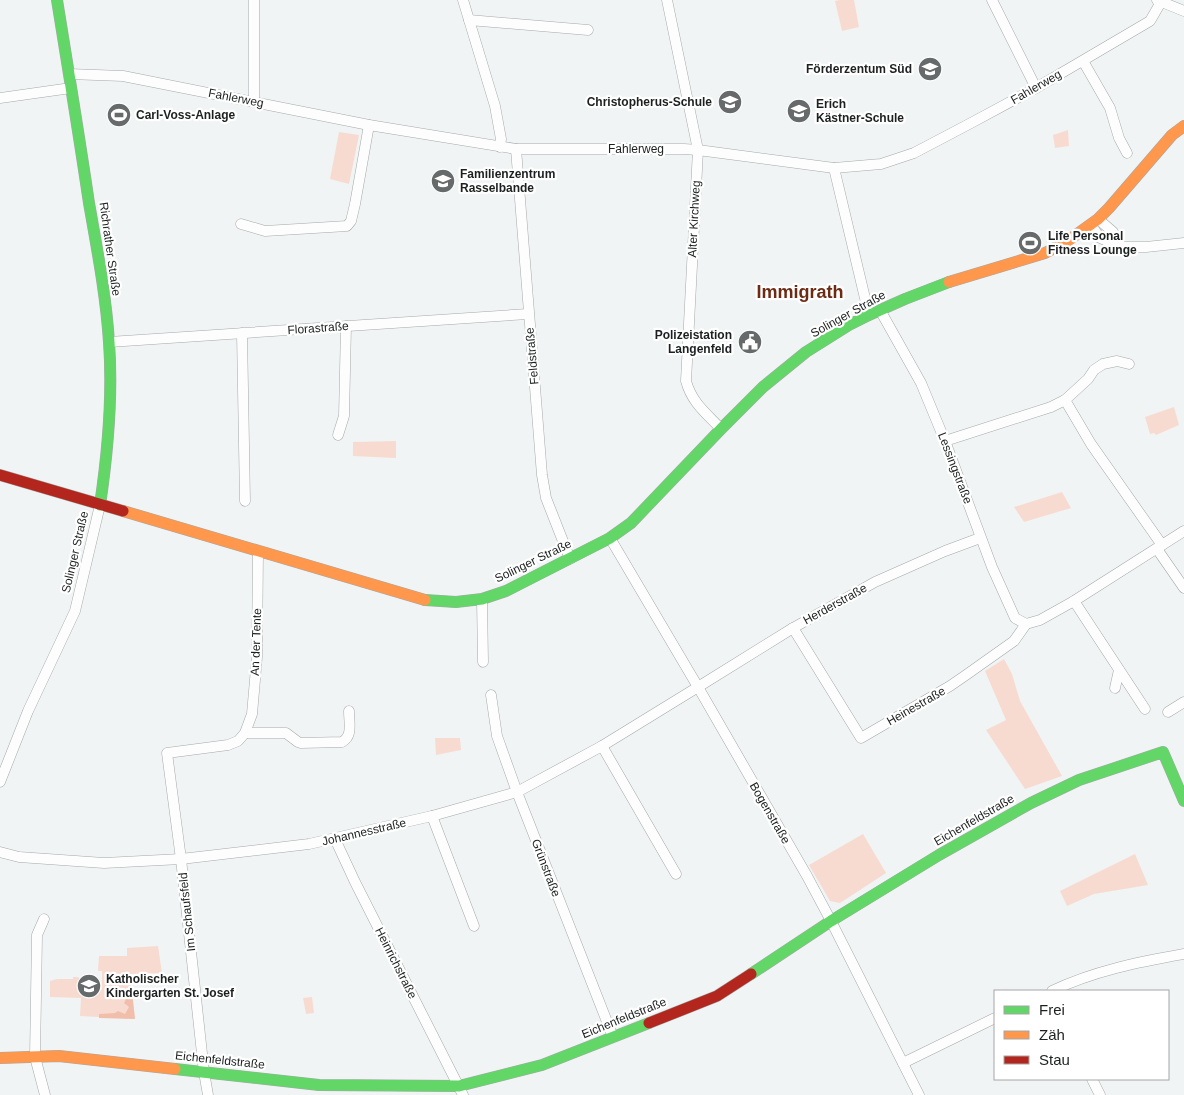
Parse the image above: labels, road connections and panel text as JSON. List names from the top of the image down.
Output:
{
  "streets": {
    "street": [
      "Fahlerweg",
      "Alter Kirchweg",
      "Richrather Straße",
      "Solinger Straße",
      "Florastraße",
      "Feldstraße",
      "Lessingstraße",
      "Herderstraße",
      "An der Tente",
      "Heinestraße",
      "Bogenstraße",
      "Eichenfeldstraße",
      "Johannesstraße",
      "Grünstraße",
      "Im Schaufsfeld",
      "Heinrichstraße"
    ]
  },
  "crossings": [
    ["Fahlerweg", "Alter Kirchweg"],
    ["Fahlerweg", "Richrather Straße"],
    ["Fahlerweg", "Feldstraße"],
    ["Alter Kirchweg", "Solinger Straße"],
    ["Richrather Straße", "Solinger Straße"],
    ["Richrather Straße", "Florastraße"],
    ["Solinger Straße", "Feldstraße"],
    ["Solinger Straße", "Lessingstraße"],
    ["Solinger Straße", "An der Tente"],
    ["Solinger Straße", "Bogenstraße"],
    ["Florastraße", "Feldstraße"],
    ["Lessingstraße", "Herderstraße"],
    ["Lessingstraße", "Heinestraße"],
    ["Herderstraße", "Heinestraße"],
    ["Herderstraße", "Bogenstraße"],
    ["Herderstraße", "Johannesstraße"],
    ["An der Tente", "Im Schaufsfeld"],
    ["Bogenstraße", "Eichenfeldstraße"],
    ["Bogenstraße", "Johannesstraße"],
    ["Eichenfeldstraße", "Grünstraße"],
    ["Eichenfeldstraße", "Im Schaufsfeld"],
    ["Eichenfeldstraße", "Heinrichstraße"],
    ["Johannesstraße", "Grünstraße"],
    ["Johannesstraße", "Im Schaufsfeld"],
    ["Johannesstraße", "Heinrichstraße"]
  ],
  "districts": ["Immigrath"],
  "places": {
    "school or university": [
      "Förderzentum Süd",
      "Christopherus-Schule",
      "Erich Kästner-Schule",
      "Familienzentrum Rasselbande",
      "Katholischer Kindergarten St. Josef"
    ],
    "sports": ["Carl-Voss-Anlage", "Life Personal Fitness Lounge"],
    "public building": ["Polizeistation Langenfeld"]
  },
  "legend": ["Frei", "Zäh", "Stau"]
}
